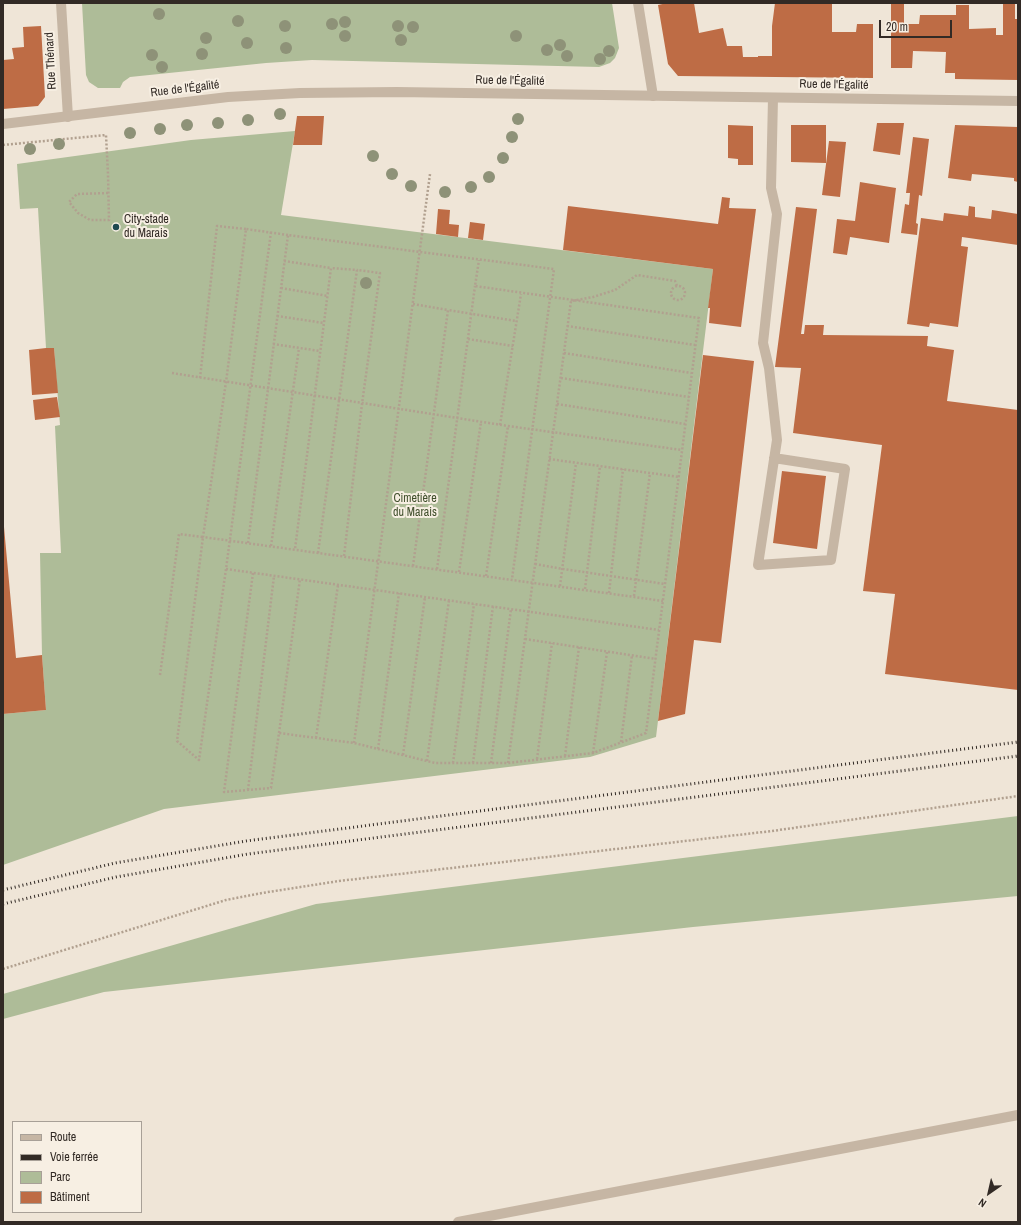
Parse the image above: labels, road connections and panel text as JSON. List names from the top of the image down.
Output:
{
  "streets": {
    "street": ["Rue Thénard", "Rue de l'Égalité"]
  },
  "crossings": [
    ["Rue Thénard", "Rue de l'Égalité"]
  ],
  "parks": ["Cimetière du Marais"],
  "places": ["City-stade du Marais"],
  "legend": [
    "Route",
    "Voie ferrée",
    "Parc",
    "Bâtiment"
  ],
  "scale_bar": "20 m",
  "north": "bottom left"
}
